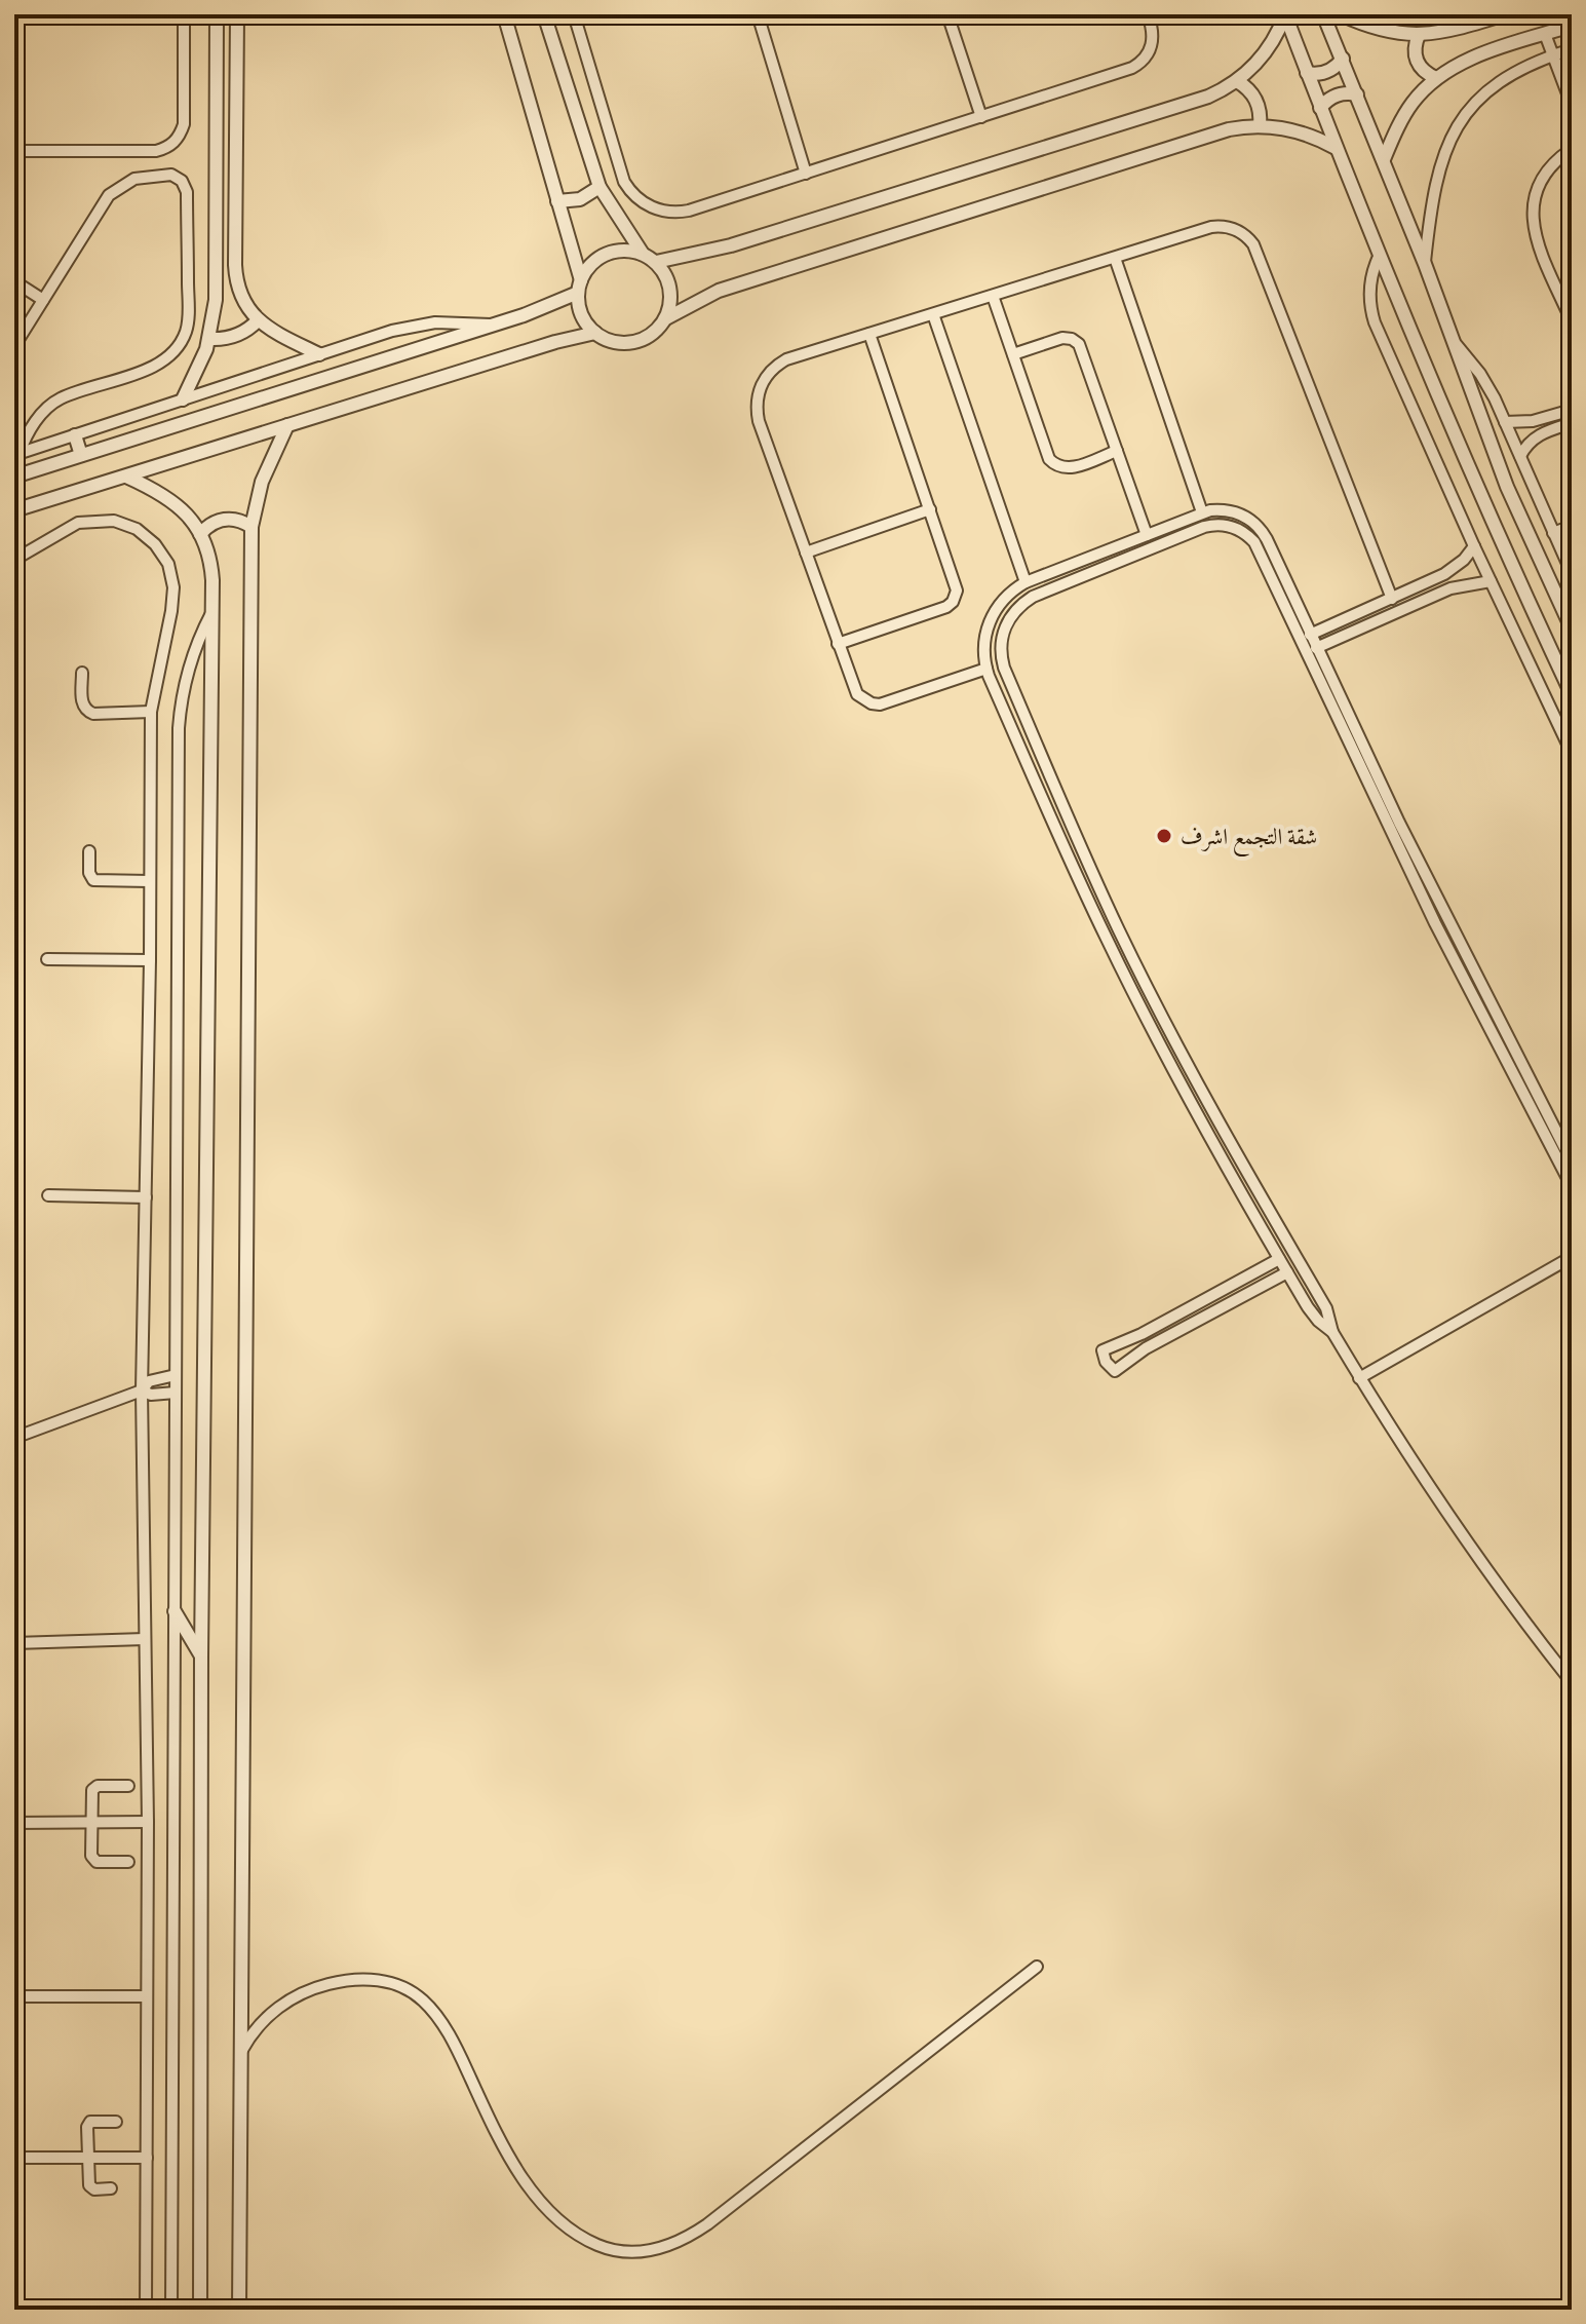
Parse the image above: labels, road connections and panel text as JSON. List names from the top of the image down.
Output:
{
  "places": ["شقة التجمع اشرف"]
}
